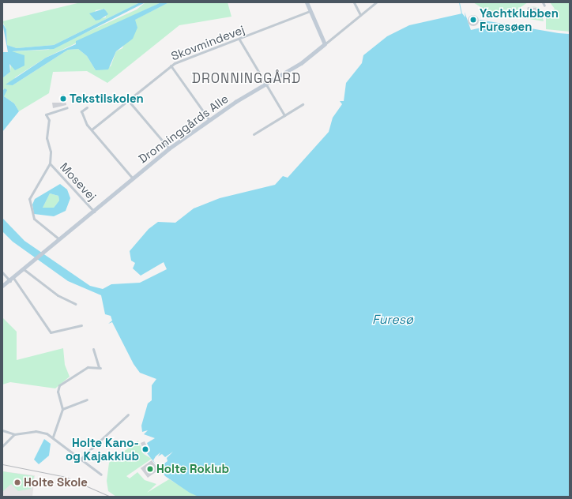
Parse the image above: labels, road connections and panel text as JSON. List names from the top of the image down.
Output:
{
  "streets": {
    "street": ["Skovmindevej", "Dronninggårds Alle", "Mosevej"]
  },
  "crossings": [
    ["Dronninggårds Alle", "Mosevej"]
  ],
  "districts": ["DRONNINGGÅRD"],
  "water": ["Furesø"],
  "places": [
    "Yachtklubben Furesøen",
    "Tekstilskolen",
    "Holte Kano- og Kajakklub",
    "Holte Roklub",
    "Holte Skole"
  ]
}
